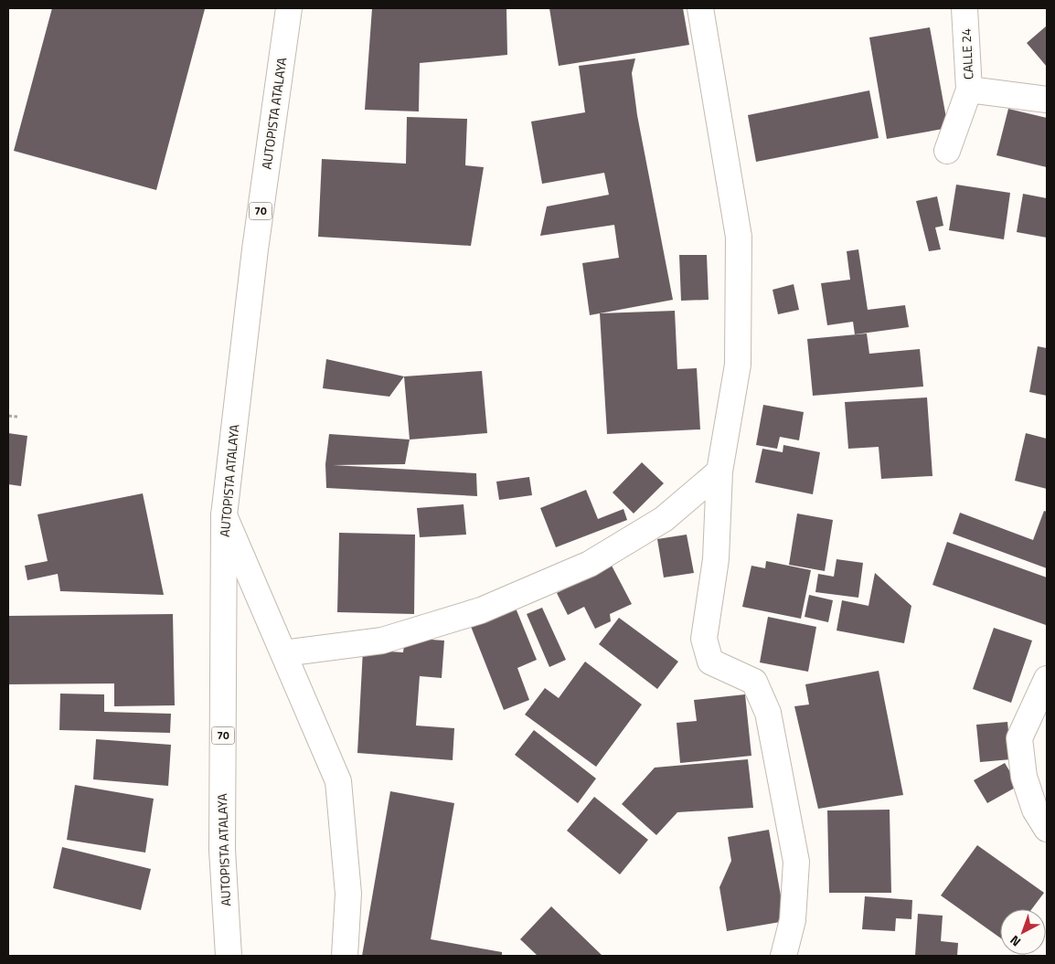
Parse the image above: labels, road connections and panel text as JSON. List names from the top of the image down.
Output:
{
  "streets": {
    "street": ["CALLE 24", "AUTOPISTA ATALAYA", "70"]
  },
  "north": "bottom left"
}
